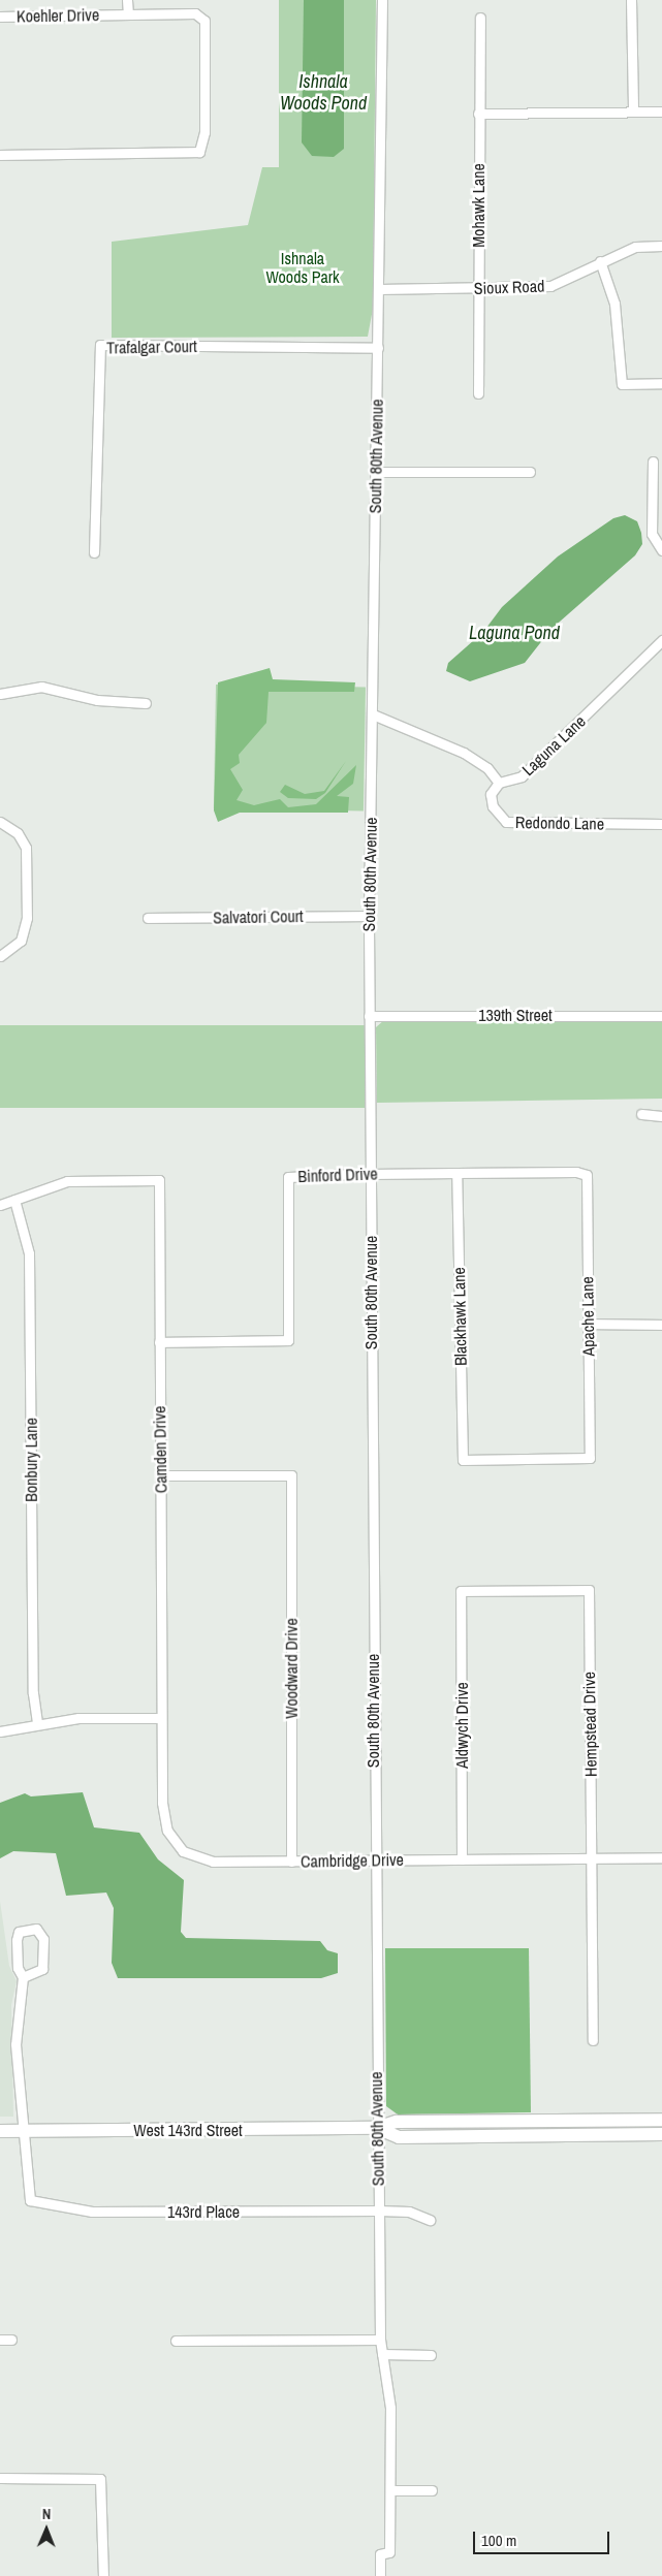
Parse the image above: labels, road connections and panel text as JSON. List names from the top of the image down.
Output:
{
  "streets": {
    "main road": ["West 143rd Street"],
    "street": [
      "Koehler Drive",
      "Mohawk Lane",
      "Sioux Road",
      "Trafalgar Court",
      "South 80th Avenue",
      "Laguna Lane",
      "Redondo Lane",
      "Salvatori Court",
      "139th Street",
      "Binford Drive",
      "Blackhawk Lane",
      "Apache Lane",
      "Camden Drive",
      "Bonbury Lane",
      "Woodward Drive",
      "Hempstead Drive",
      "Aldwych Drive",
      "Cambridge Drive",
      "143rd Place"
    ]
  },
  "crossings": [
    ["Mohawk Lane", "Sioux Road"],
    ["Sioux Road", "South 80th Avenue"],
    ["Trafalgar Court", "South 80th Avenue"],
    ["South 80th Avenue", "Salvatori Court"],
    ["South 80th Avenue", "139th Street"],
    ["South 80th Avenue", "Binford Drive"],
    ["South 80th Avenue", "Cambridge Drive"],
    ["South 80th Avenue", "West 143rd Street"],
    ["South 80th Avenue", "143rd Place"],
    ["Laguna Lane", "Redondo Lane"],
    ["Binford Drive", "Blackhawk Lane"],
    ["Binford Drive", "Apache Lane"],
    ["Binford Drive", "Camden Drive"],
    ["Blackhawk Lane", "Apache Lane"],
    ["Camden Drive", "Bonbury Lane"],
    ["Camden Drive", "Woodward Drive"],
    ["Camden Drive", "Cambridge Drive"],
    ["Woodward Drive", "Cambridge Drive"],
    ["Hempstead Drive", "Aldwych Drive"],
    ["Hempstead Drive", "Cambridge Drive"],
    ["Aldwych Drive", "Cambridge Drive"],
    ["West 143rd Street", "143rd Place"]
  ],
  "water": ["Ishnala Woods Pond", "Laguna Pond"],
  "parks": ["Ishnala Woods Park"],
  "scale_bar": "100 m",
  "north": "top"
}
